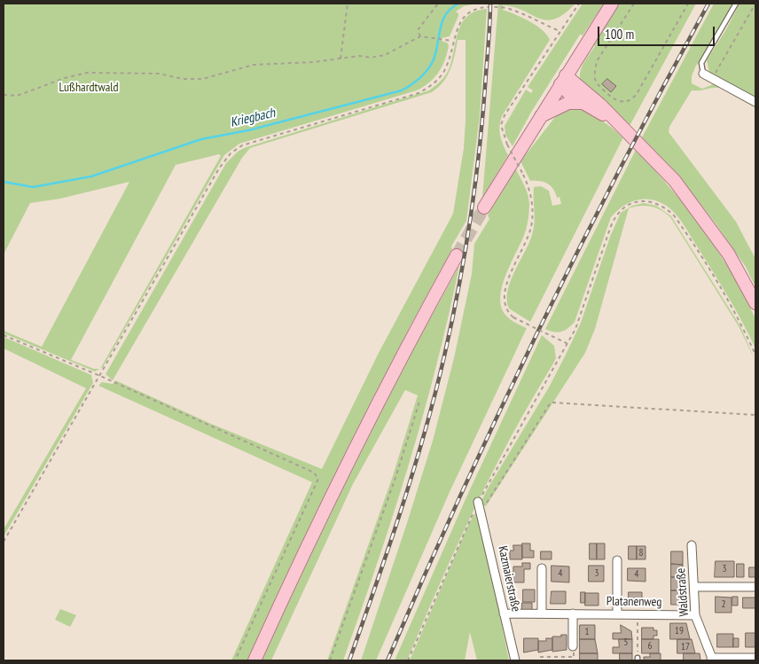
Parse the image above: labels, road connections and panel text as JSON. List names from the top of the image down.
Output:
{
  "streets": {
    "street": ["Kazmaierstraße", "Waldstraße", "Platanenweg"]
  },
  "crossings": [
    ["Kazmaierstraße", "Platanenweg"],
    ["Waldstraße", "Platanenweg"]
  ],
  "water": ["Kriegbach"],
  "parks": ["Lußhardtwald"],
  "house_numbers": [
    "8",
    "3",
    "4",
    "3",
    "4",
    "2",
    "19",
    "1",
    "5",
    "6",
    "17"
  ],
  "scale_bar": "100 m"
}
